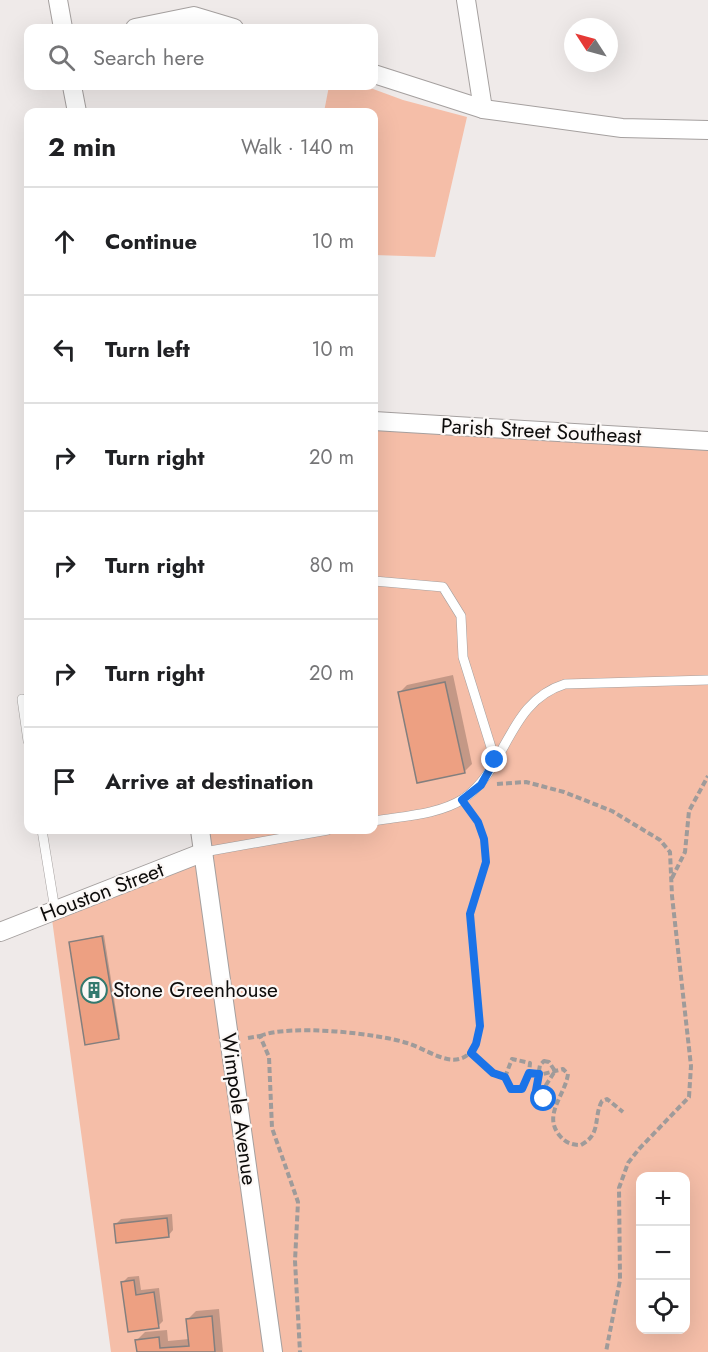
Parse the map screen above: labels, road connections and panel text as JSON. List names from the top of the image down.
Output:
{
  "streets": {
    "street": ["Parish Street Southeast", "Houston Street", "Wimpole Avenue"]
  },
  "crossings": [
    ["Houston Street", "Wimpole Avenue"]
  ],
  "places": {
    "building": ["Stone Greenhouse"]
  },
  "north": "top left",
  "page": {
    "search": "Search here",
    "heading": ["2 min", "Walk · 140 m"],
    "list": [
      ["Continue", "10 m"],
      ["Turn left", "10 m"],
      ["Turn right", "20 m"],
      ["Turn right", "80 m"],
      ["Turn right", "20 m"],
      "Arrive at destination"
    ],
    "map_buttons": ["+", "−"]
  }
}
